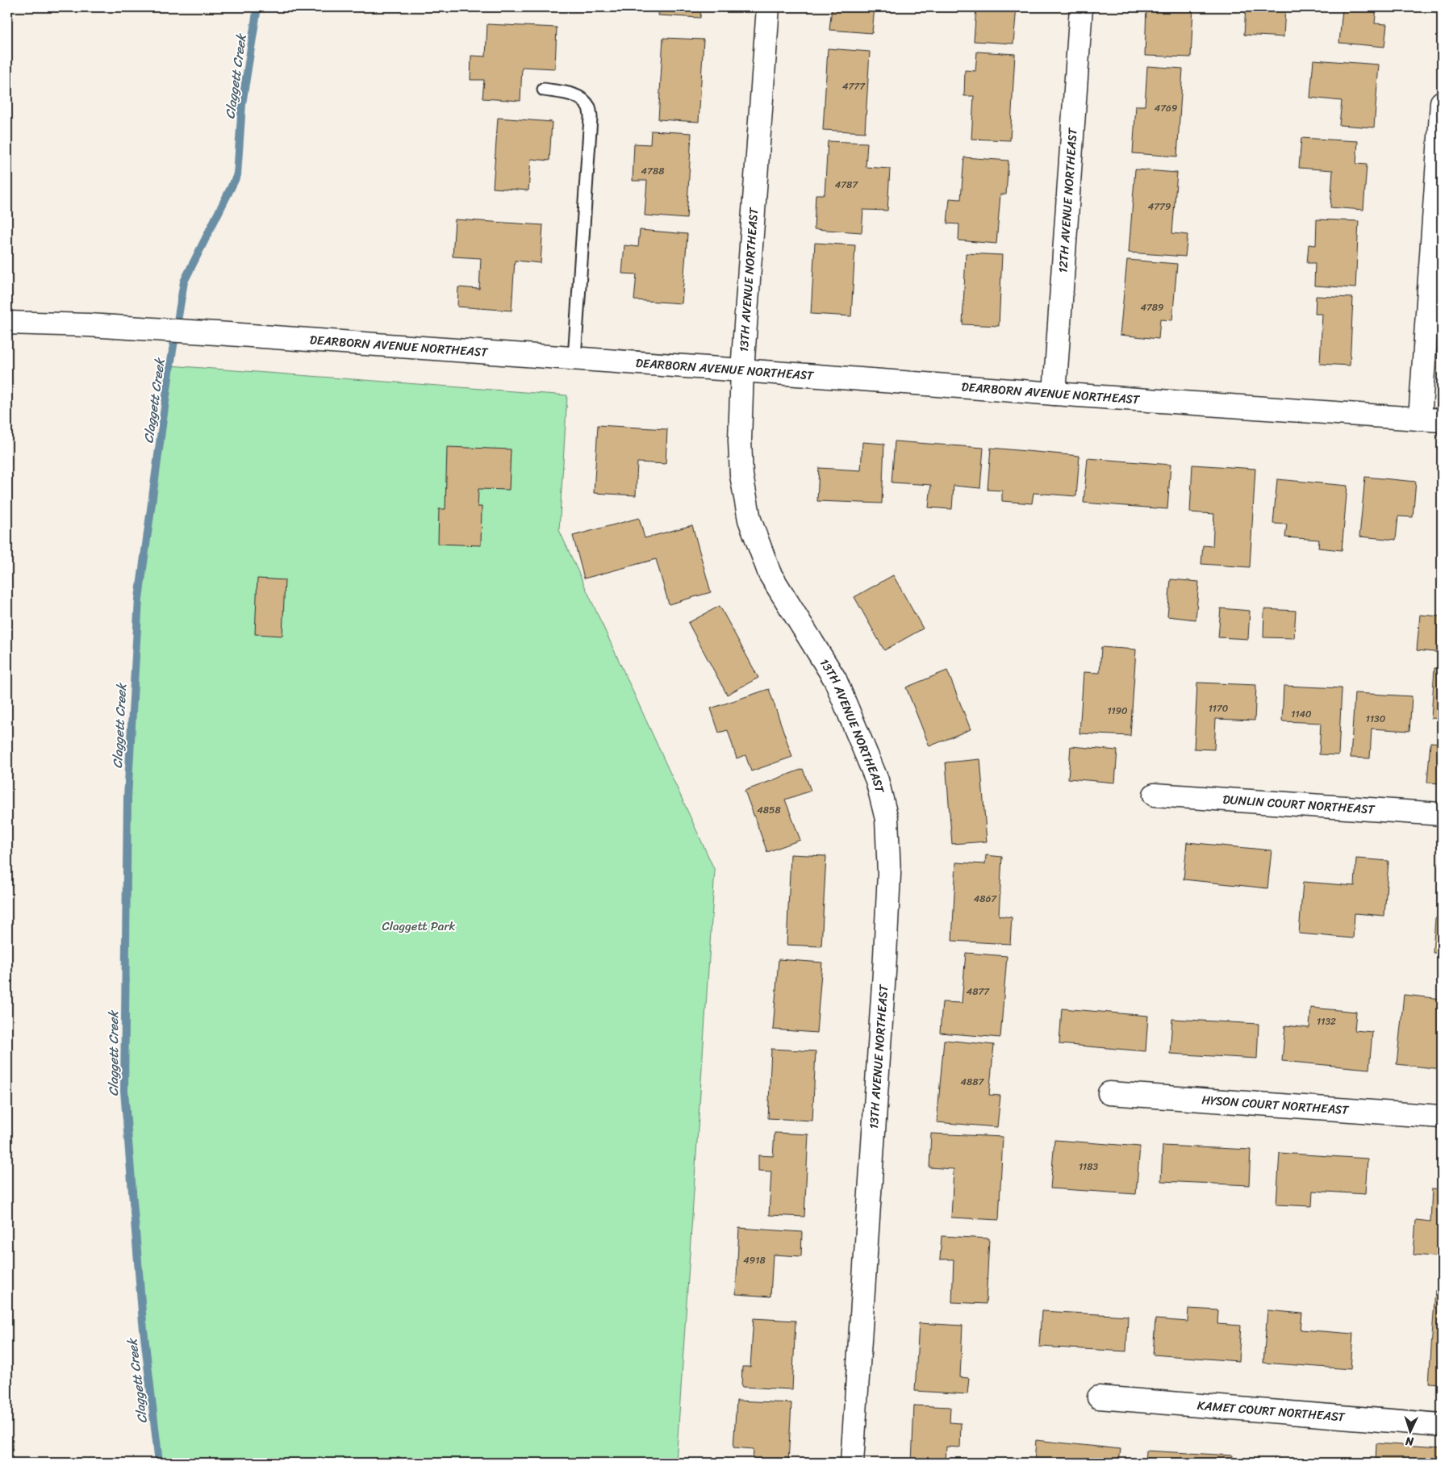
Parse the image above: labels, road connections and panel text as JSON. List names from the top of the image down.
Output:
{
  "streets": {
    "street": [
      "12TH AVENUE NORTHEAST",
      "13TH AVENUE NORTHEAST",
      "DEARBORN AVENUE NORTHEAST",
      "DUNLIN COURT NORTHEAST",
      "HYSON COURT NORTHEAST",
      "KAMET COURT NORTHEAST"
    ]
  },
  "crossings": [
    ["12TH AVENUE NORTHEAST", "DEARBORN AVENUE NORTHEAST"],
    ["13TH AVENUE NORTHEAST", "DEARBORN AVENUE NORTHEAST"]
  ],
  "water": ["Claggett Creek"],
  "parks": ["Claggett Park"],
  "house_numbers": [
    "4777",
    "4769",
    "4788",
    "4787",
    "4779",
    "4789",
    "1170",
    "1190",
    "1140",
    "1130",
    "4858",
    "4867",
    "4877",
    "1132",
    "4887",
    "1183",
    "4918"
  ],
  "north": "bottom"
}
